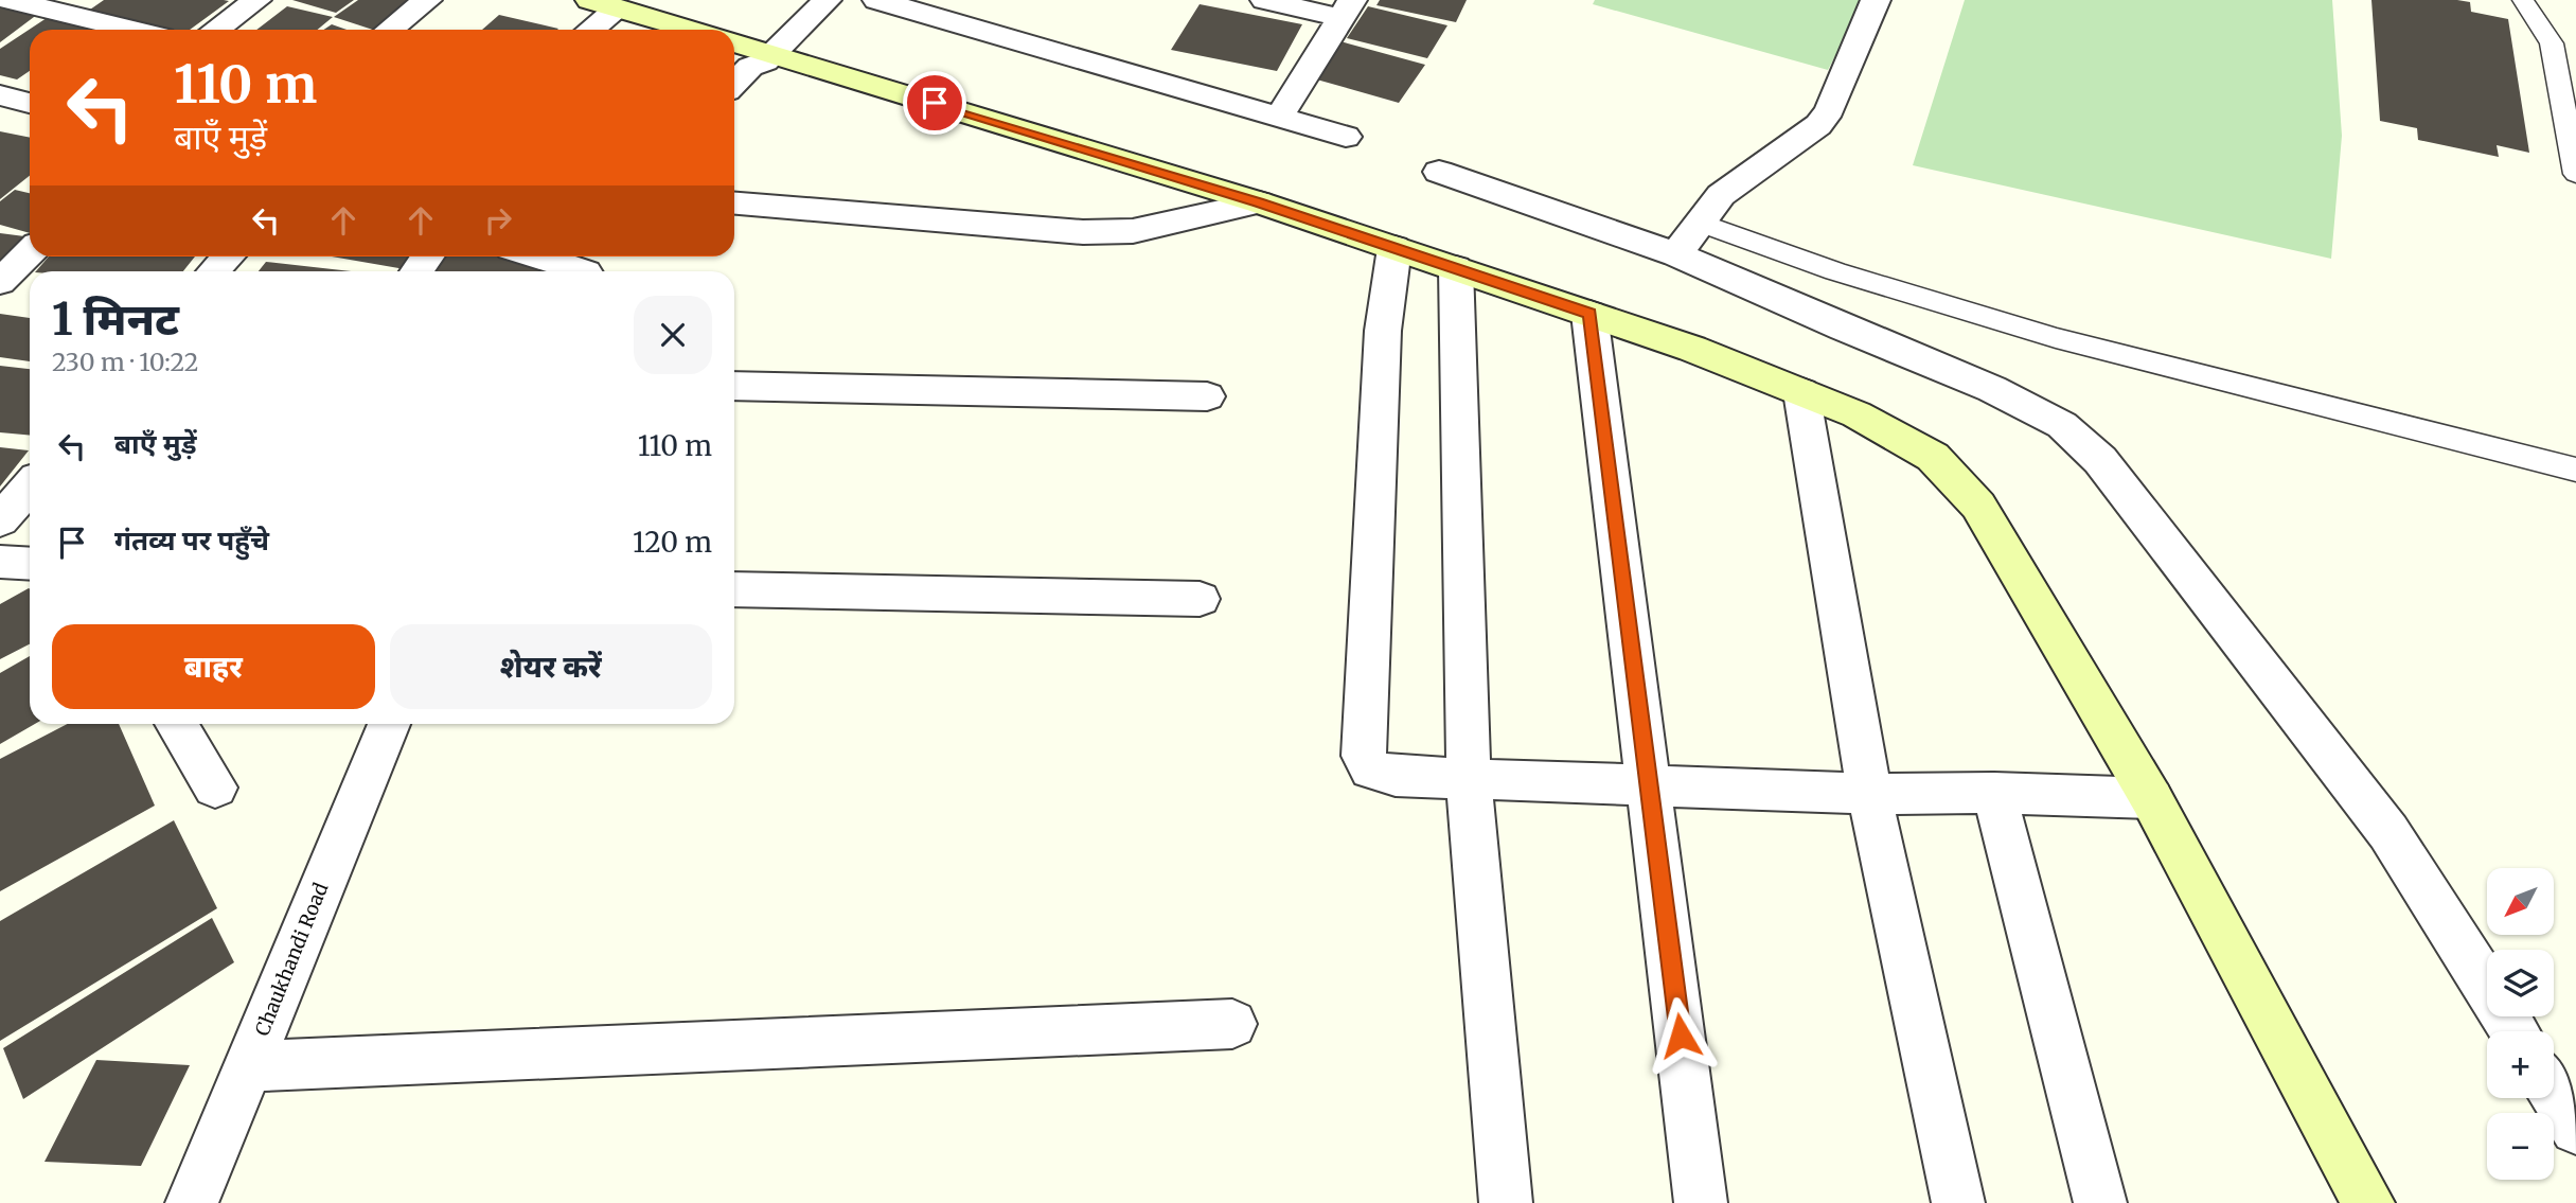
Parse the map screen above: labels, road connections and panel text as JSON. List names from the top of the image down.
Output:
{
  "streets": {
    "street": ["Chaukhandi Road"]
  },
  "north": "bottom left",
  "page": {
    "turn": ["110 m", "बाएँ मुड़ें"],
    "heading": ["1 मिनट", "230 m · 10:22"],
    "list": [
      {
        "name": "बाएँ मुड़ें",
        "value": "110 m"
      },
      {
        "name": "गंतव्य पर पहुँचे",
        "value": "120 m"
      }
    ],
    "buttons": ["बाहर", "शेयर करें"],
    "map_buttons": ["+", "−"]
  }
}
